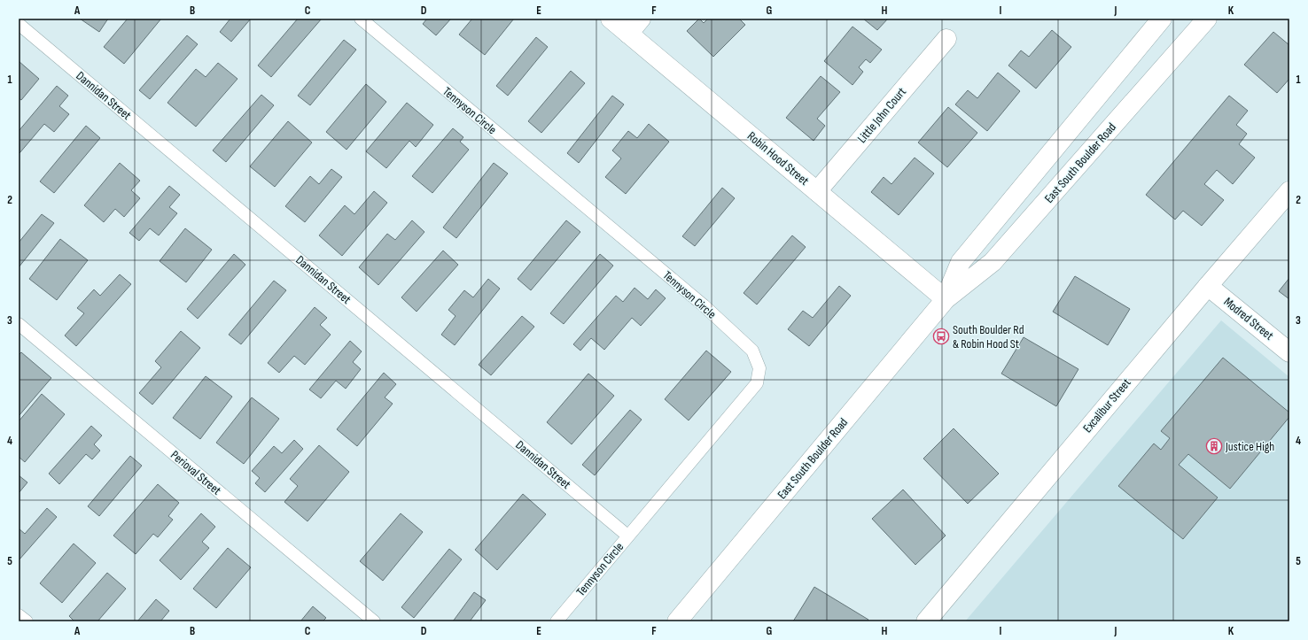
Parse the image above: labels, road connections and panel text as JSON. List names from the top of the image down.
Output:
{
  "streets": {
    "street": [
      "Little John Court",
      "Robin Hood Street",
      "East South Boulder Road",
      "Modred Street",
      "Excalibur Street"
    ],
    "lane": ["Dannidan Street", "Tennyson Circle", "Perioval Street"]
  },
  "crossings": [
    ["Dannidan Street", "Tennyson Circle"],
    ["Little John Court", "Robin Hood Street"],
    ["Robin Hood Street", "East South Boulder Road"],
    ["Modred Street", "Excalibur Street"]
  ],
  "places": {
    "bus stop": ["South Boulder Rd & Robin Hood St"],
    "building": ["Justice High"]
  },
  "grid": {
    "columns": [
      "A",
      "B",
      "C",
      "D",
      "E",
      "F",
      "G",
      "H",
      "I",
      "J",
      "K"
    ],
    "rows": [
      "1",
      "2",
      "3",
      "4",
      "5"
    ]
  }
}
